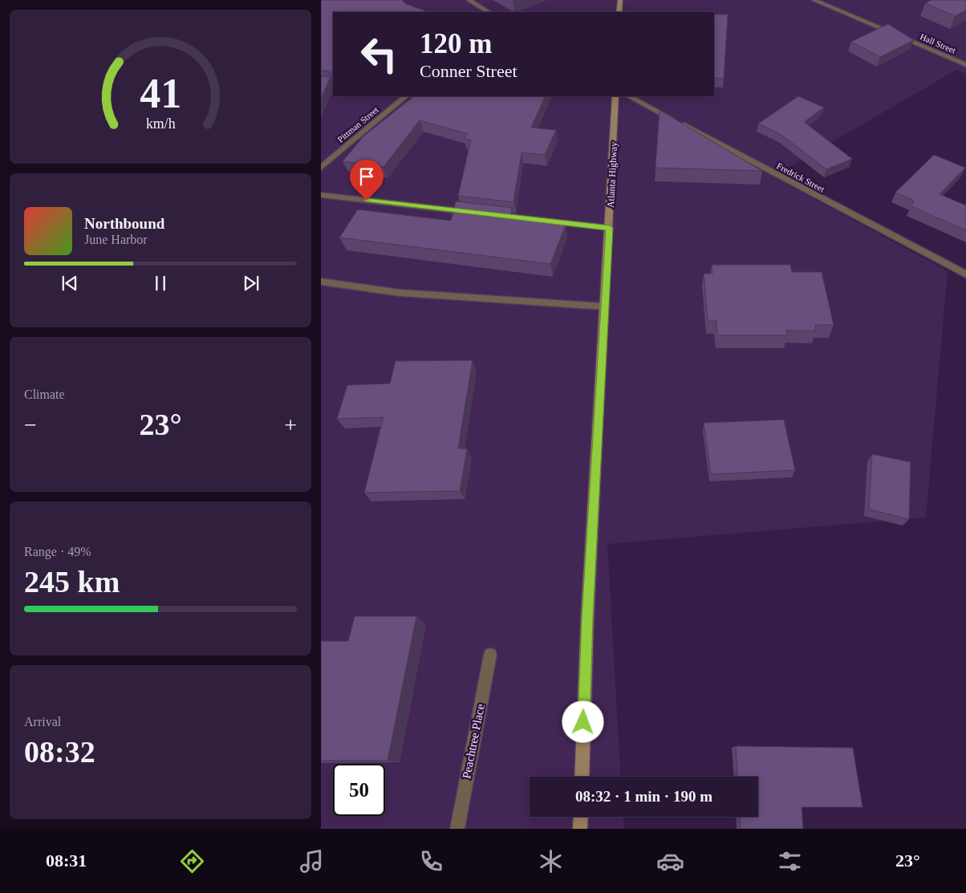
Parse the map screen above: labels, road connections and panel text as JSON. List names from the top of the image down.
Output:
{
  "streets": {
    "main road": ["Atlanta Highway"],
    "street": [
      "Hall Street",
      "Pittman Street",
      "Fredrick Street",
      "Peachtree Place"
    ]
  },
  "page": {
    "turn": ["120 m", "Conner Street"],
    "song": ["Northbound", "June Harbor"],
    "tile": [
      "Climate",
      ["Range · 49%", "245 km"],
      ["Arrival", "08:32"]
    ],
    "heat": ["−", "23°", "+"],
    "limit": "50",
    "trip": "08:32 · 1 min · 190 m",
    "tabs": ["08:31", "23°"],
    "gauge": ["41", "km/h"]
  }
}
